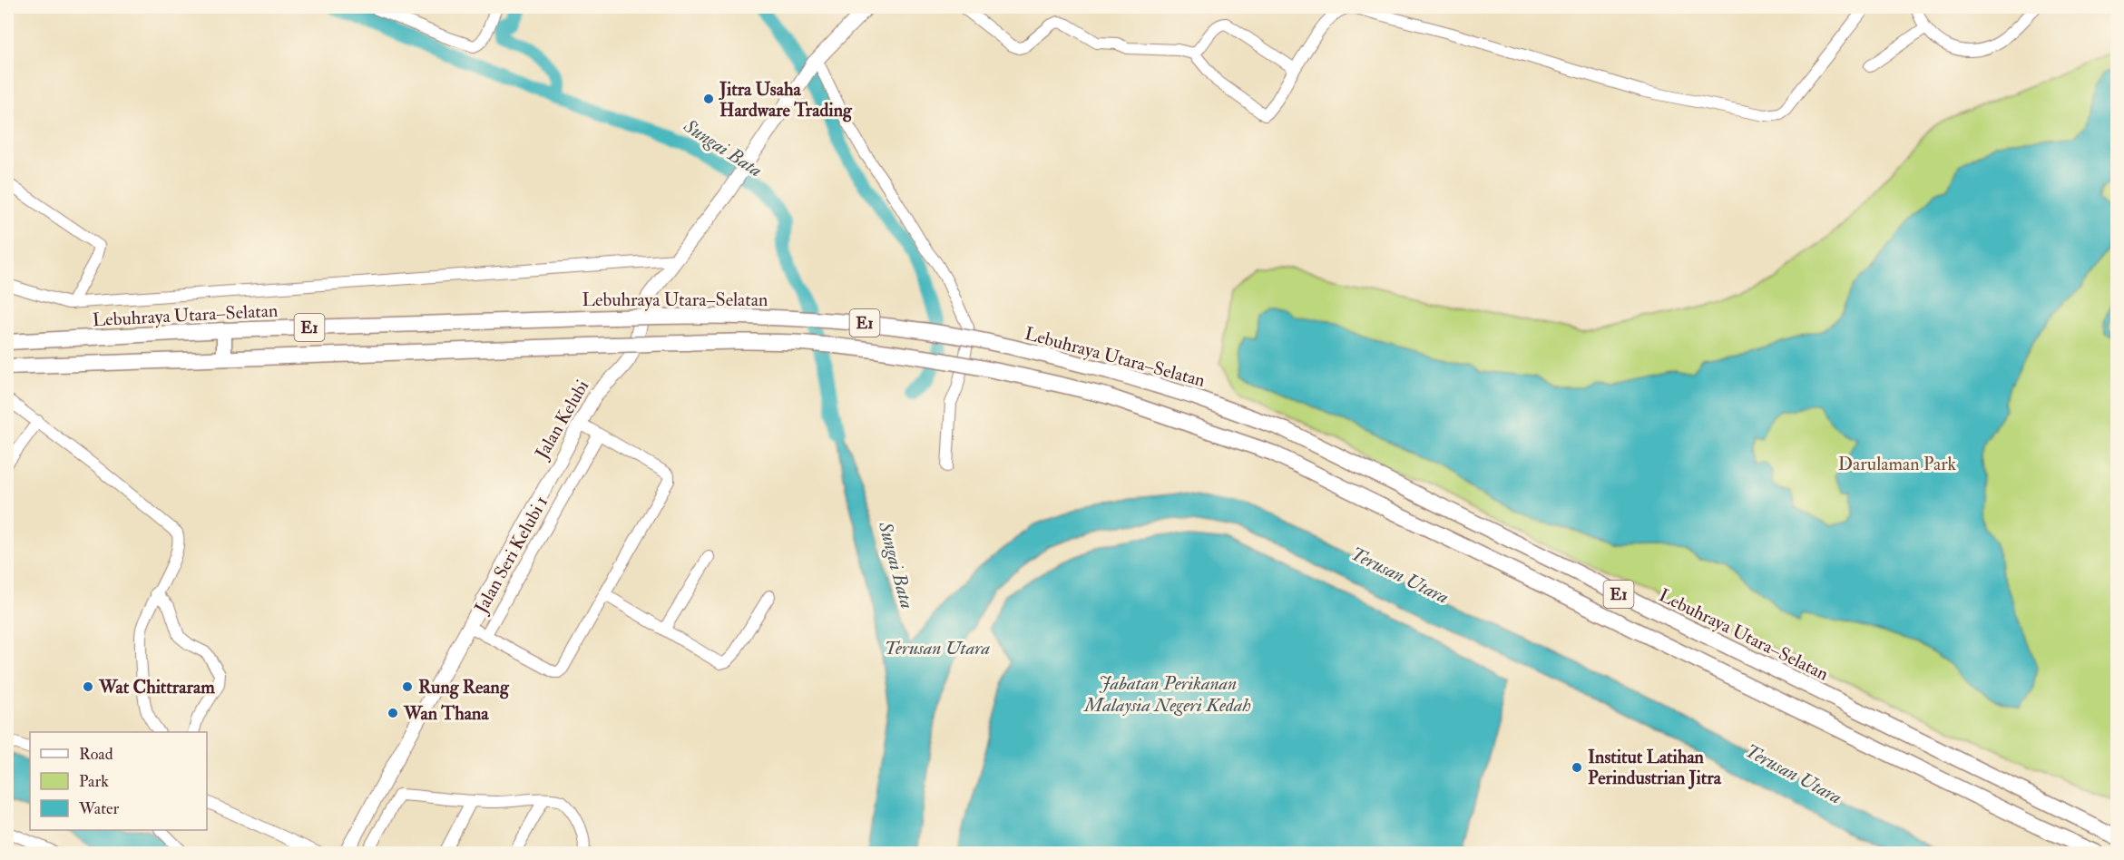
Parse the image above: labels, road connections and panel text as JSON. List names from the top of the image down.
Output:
{
  "streets": {
    "highway": ["Lebuhraya Utara–Selatan", "E1"],
    "main road": ["Jalan Kelubi"],
    "street": ["Jalan Seri Kelubi 1"]
  },
  "water": ["Sungai Bata", "Terusan Utara", "Jabatan Perikanan Malaysia Negeri Kedah"],
  "parks": ["Darulaman Park"],
  "places": [
    "Jitra Usaha Hardware Trading",
    "Wat Chittraram",
    "Rung Reang",
    "Wan Thana",
    "Institut Latihan Perindustrian Jitra"
  ],
  "legend": ["Road", "Park", "Water"]
}
